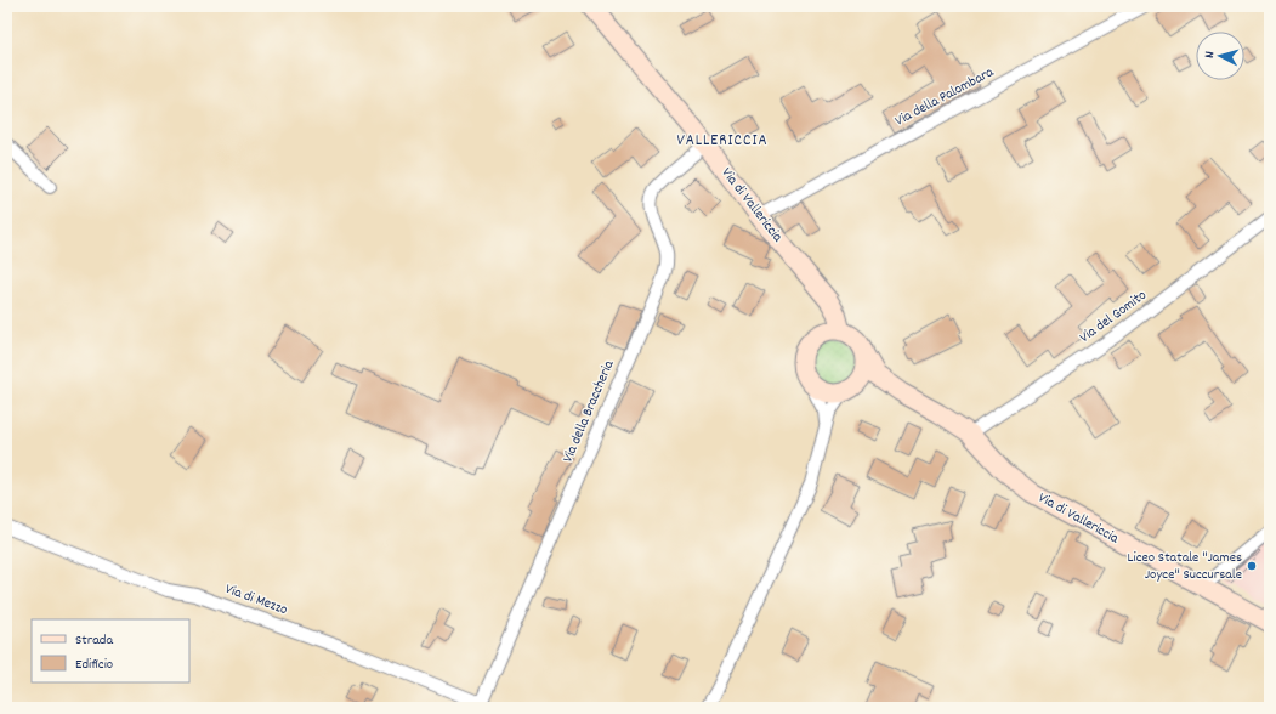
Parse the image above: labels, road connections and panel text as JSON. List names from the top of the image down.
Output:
{
  "streets": {
    "street": [
      "Via della Palombara",
      "Via di Vallericcia",
      "Via del Gomito",
      "Via della Braccheria",
      "Via di Mezzo"
    ]
  },
  "crossings": [
    ["Via della Palombara", "Via di Vallericcia"],
    ["Via di Vallericcia", "Via del Gomito"],
    ["Via di Vallericcia", "Via della Braccheria"],
    ["Via della Braccheria", "Via di Mezzo"]
  ],
  "districts": ["VALLERICCIA"],
  "places": ["Liceo Statale \"James Joyce\" Succursale"],
  "legend": ["Strada", "Edificio"],
  "north": "left"
}
